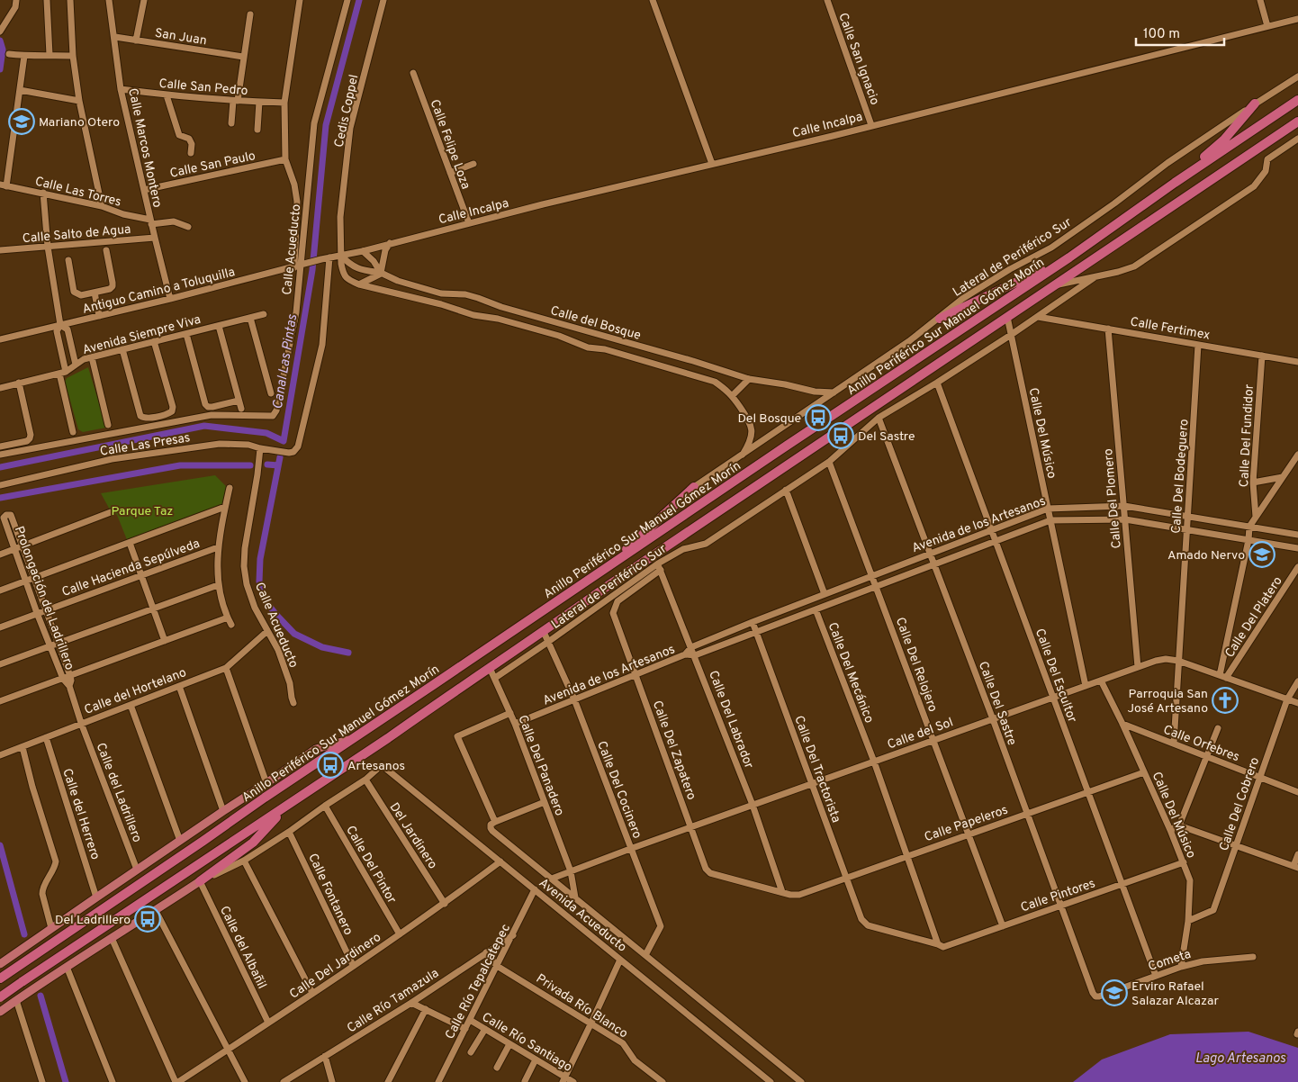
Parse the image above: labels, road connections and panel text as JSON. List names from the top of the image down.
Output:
{
  "streets": {
    "highway": ["Anillo Periférico Sur Manuel Gómez Morín"],
    "street": [
      "San Juan",
      "Calle San Ignacio",
      "Calle San Pedro",
      "Cedis Coppel",
      "Calle Incalpa",
      "Calle Felipe Loza",
      "Calle Marcos Montero",
      "Calle San Paulo",
      "Calle Las Torres",
      "Calle Salto de Agua",
      "Calle Acueducto",
      "Lateral de Periférico Sur",
      "Antiguo Camino a Toluquilla",
      "Calle del Bosque",
      "Calle Fertimex",
      "Avenida Siempre Viva",
      "Calle Del Músico",
      "Calle Del Fundidor",
      "Calle Las Presas",
      "Calle Del Bodeguero",
      "Calle Del Plomero",
      "Avenida de los Artesanos",
      "Calle Hacienda Sepúlveda",
      "Prolongación del Ladrillero",
      "Calle Del Platero",
      "Calle Del Relojero",
      "Calle Del Mecánico",
      "Calle Del Escultor",
      "Calle del Hortelano",
      "Calle Del Sastre",
      "Calle Del Labrador",
      "Calle del Sol",
      "Calle Orfebres",
      "Calle Del Zapatero",
      "Calle Del Panadero",
      "Calle Del Tractorista",
      "Calle Del Cocinero",
      "Calle del Ladrillero",
      "Calle Del Cobrero",
      "Calle del Herrero",
      "Calle Papeleros",
      "Del Jardinero",
      "Calle Del Pintor",
      "Calle Fontanero",
      "Calle Pintores",
      "Avenida Acueducto",
      "Calle del Albañil",
      "Cometa",
      "Calle Del Jardinero",
      "Calle Río Tepalcatepec",
      "Calle Río Tamazula",
      "Privada Río Blanco",
      "Calle Río Santiago"
    ]
  },
  "crossings": [
    ["San Juan", "Calle Marcos Montero"],
    ["Calle San Ignacio", "Calle Incalpa"],
    ["Calle San Pedro", "Calle Marcos Montero"],
    ["Cedis Coppel", "Calle Incalpa"],
    ["Cedis Coppel", "Calle del Bosque"],
    ["Calle Incalpa", "Calle Felipe Loza"],
    ["Calle Incalpa", "Calle del Bosque"],
    ["Calle Marcos Montero", "Calle San Paulo"],
    ["Calle Marcos Montero", "Calle Las Torres"],
    ["Calle Marcos Montero", "Calle Salto de Agua"],
    ["Calle Marcos Montero", "Antiguo Camino a Toluquilla"],
    ["Calle Acueducto", "Antiguo Camino a Toluquilla"],
    ["Calle Acueducto", "Calle Las Presas"],
    ["Calle Acueducto", "Calle del Hortelano"],
    ["Lateral de Periférico Sur", "Calle del Bosque"],
    ["Lateral de Periférico Sur", "Calle Fertimex"],
    ["Lateral de Periférico Sur", "Calle Del Músico"],
    ["Lateral de Periférico Sur", "Calle Del Relojero"],
    ["Lateral de Periférico Sur", "Calle Del Escultor"],
    ["Lateral de Periférico Sur", "Calle Del Sastre"],
    ["Lateral de Periférico Sur", "Calle Del Labrador"],
    ["Lateral de Periférico Sur", "Calle Del Zapatero"],
    ["Lateral de Periférico Sur", "Calle Del Panadero"],
    ["Lateral de Periférico Sur", "Calle Del Cocinero"],
    ["Antiguo Camino a Toluquilla", "Calle Las Presas"],
    ["Calle Fertimex", "Calle Del Fundidor"],
    ["Calle Fertimex", "Calle Del Bodeguero"],
    ["Calle Fertimex", "Calle Del Plomero"],
    ["Calle Del Músico", "Avenida de los Artesanos"],
    ["Calle Del Músico", "Calle del Sol"],
    ["Calle Del Músico", "Calle Orfebres"],
    ["Calle Del Músico", "Calle Del Cobrero"],
    ["Calle Del Músico", "Calle Papeleros"],
    ["Calle Del Músico", "Calle Pintores"],
    ["Calle Del Músico", "Cometa"],
    ["Calle Del Bodeguero", "Avenida de los Artesanos"],
    ["Calle Del Bodeguero", "Calle del Sol"],
    ["Calle Del Bodeguero", "Calle Orfebres"],
    ["Calle Del Plomero", "Avenida de los Artesanos"],
    ["Calle Del Plomero", "Calle del Sol"],
    ["Avenida de los Artesanos", "Calle Del Relojero"],
    ["Avenida de los Artesanos", "Calle Del Mecánico"],
    ["Avenida de los Artesanos", "Calle Del Escultor"],
    ["Avenida de los Artesanos", "Calle Del Sastre"],
    ["Avenida de los Artesanos", "Calle Del Labrador"],
    ["Avenida de los Artesanos", "Calle Del Zapatero"],
    ["Avenida de los Artesanos", "Calle Del Panadero"],
    ["Avenida de los Artesanos", "Calle Del Tractorista"],
    ["Avenida de los Artesanos", "Calle Del Cocinero"],
    ["Calle Hacienda Sepúlveda", "Prolongación del Ladrillero"],
    ["Prolongación del Ladrillero", "Calle del Hortelano"],
    ["Prolongación del Ladrillero", "Calle del Ladrillero"],
    ["Calle Del Platero", "Calle del Sol"],
    ["Calle Del Relojero", "Calle del Sol"],
    ["Calle Del Relojero", "Calle Papeleros"],
    ["Calle Del Relojero", "Calle Pintores"],
    ["Calle Del Mecánico", "Calle del Sol"],
    ["Calle Del Mecánico", "Calle Del Tractorista"],
    ["Calle Del Mecánico", "Calle Papeleros"],
    ["Calle Del Mecánico", "Calle Pintores"],
    ["Calle Del Escultor", "Calle del Sol"],
    ["Calle Del Escultor", "Calle Papeleros"],
    ["Calle Del Escultor", "Calle Pintores"],
    ["Calle Del Escultor", "Cometa"],
    ["Calle del Hortelano", "Calle del Ladrillero"],
    ["Calle del Hortelano", "Calle del Herrero"],
    ["Calle Del Sastre", "Calle del Sol"],
    ["Calle Del Sastre", "Calle Papeleros"],
    ["Calle Del Sastre", "Calle Pintores"],
    ["Calle Del Sastre", "Cometa"],
    ["Calle Del Labrador", "Calle del Sol"],
    ["Calle Del Labrador", "Calle Del Zapatero"],
    ["Calle del Sol", "Calle Del Zapatero"],
    ["Calle del Sol", "Calle Del Panadero"],
    ["Calle del Sol", "Calle Del Tractorista"],
    ["Calle del Sol", "Calle Del Cocinero"],
    ["Calle del Sol", "Calle Del Cobrero"],
    ["Calle del Sol", "Avenida Acueducto"],
    ["Calle Orfebres", "Calle Del Cobrero"],
    ["Calle Del Zapatero", "Calle Papeleros"],
    ["Calle Del Panadero", "Avenida Acueducto"],
    ["Calle Del Tractorista", "Calle Papeleros"],
    ["Calle Del Tractorista", "Calle Pintores"],
    ["Calle Del Cocinero", "Avenida Acueducto"],
    ["Del Jardinero", "Avenida Acueducto"],
    ["Del Jardinero", "Calle Del Jardinero"],
    ["Calle Del Pintor", "Calle Del Jardinero"],
    ["Calle Fontanero", "Calle Del Jardinero"],
    ["Avenida Acueducto", "Calle Del Jardinero"],
    ["Avenida Acueducto", "Calle Río Tepalcatepec"],
    ["Calle del Albañil", "Calle Del Jardinero"],
    ["Calle Río Tepalcatepec", "Calle Río Tamazula"],
    ["Calle Río Tepalcatepec", "Privada Río Blanco"],
    ["Calle Río Tepalcatepec", "Calle Río Santiago"],
    ["Calle Río Tamazula", "Privada Río Blanco"],
    ["Calle Río Tamazula", "Calle Río Santiago"]
  ],
  "water": ["Canal Las Pintas", "Lago Artesanos"],
  "parks": ["Parque Taz"],
  "places": {
    "school or university": ["Mariano Otero", "Amado Nervo", "Erviro Rafael Salazar Alcazar"],
    "bus stop": [
      "Del Bosque",
      "Del Sastre",
      "Artesanos",
      "Del Ladrillero"
    ],
    "church": ["Parroquia San José Artesano"]
  },
  "scale_bar": "100 m"
}
